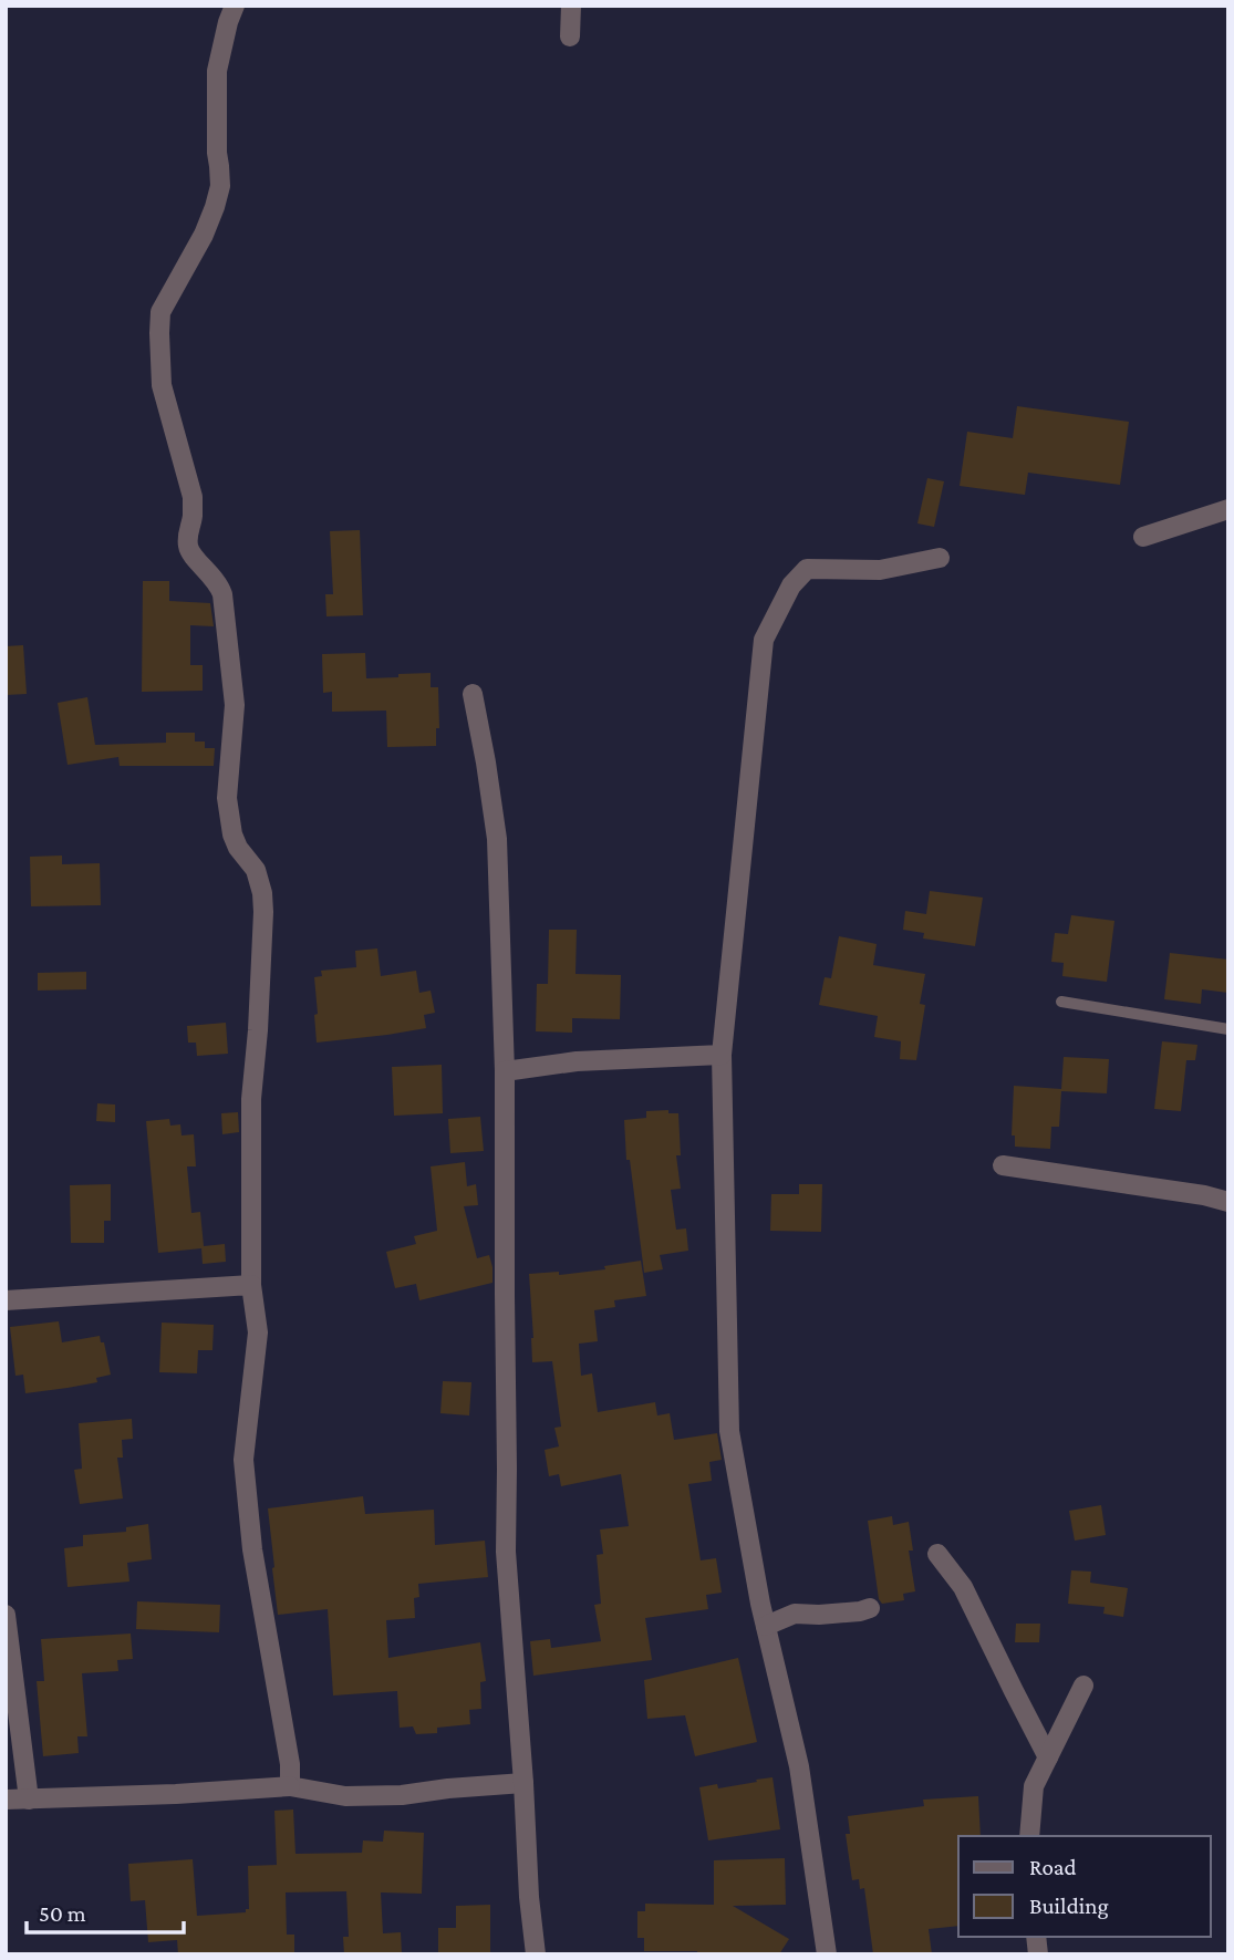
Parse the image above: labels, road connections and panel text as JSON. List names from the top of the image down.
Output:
{
  "legend": ["Road", "Building"],
  "scale_bar": "50 m"
}
